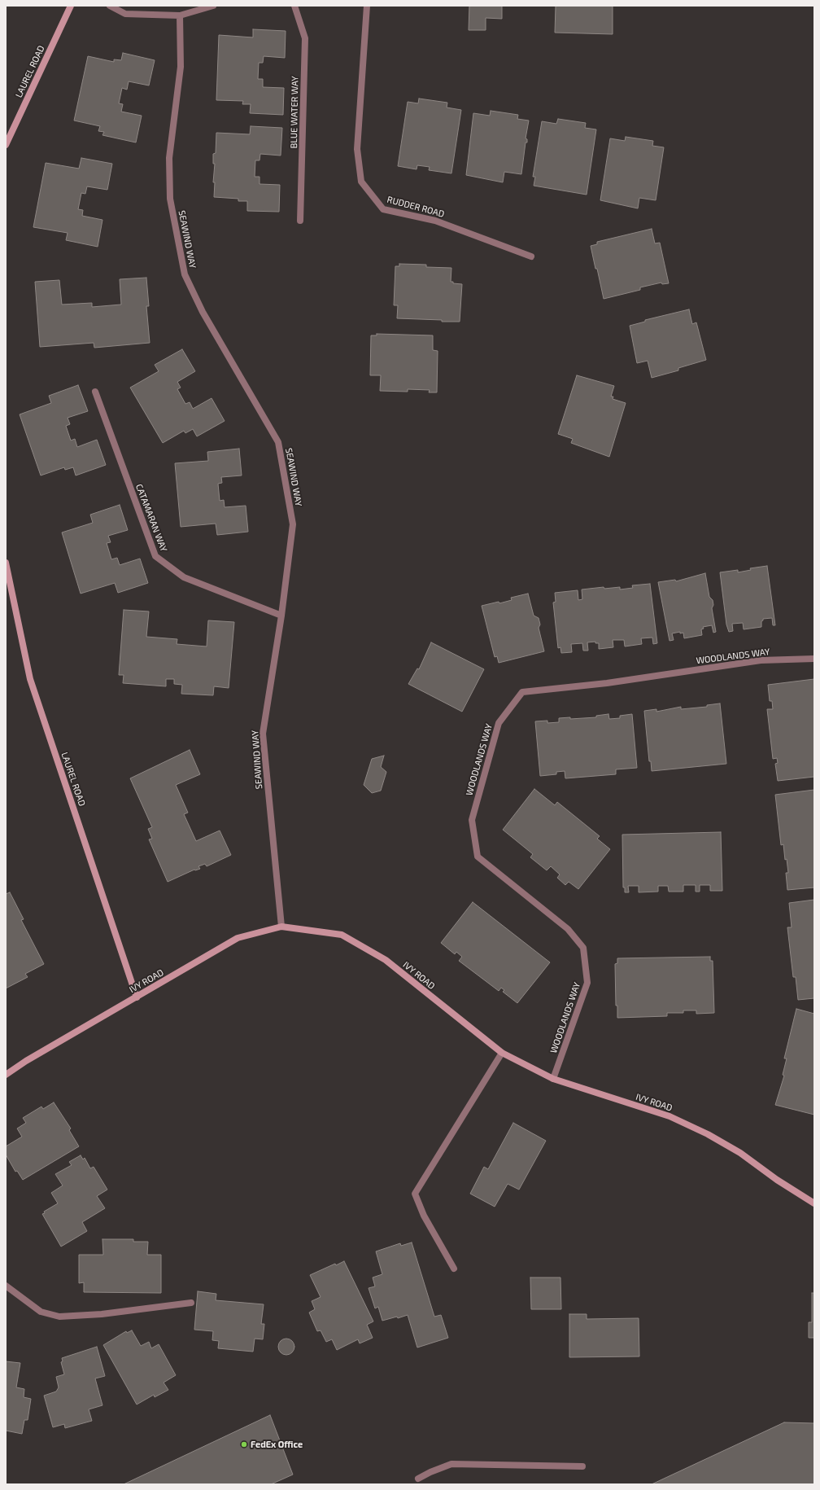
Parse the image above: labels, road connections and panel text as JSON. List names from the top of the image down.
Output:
{
  "streets": {
    "street": [
      "LAUREL ROAD",
      "BLUE WATER WAY",
      "RUDDER ROAD",
      "SEAWIND WAY",
      "CATAMARAN WAY",
      "WOODLANDS WAY",
      "IVY ROAD"
    ]
  },
  "crossings": [
    ["LAUREL ROAD", "IVY ROAD"],
    ["SEAWIND WAY", "CATAMARAN WAY"],
    ["SEAWIND WAY", "IVY ROAD"],
    ["WOODLANDS WAY", "IVY ROAD"]
  ],
  "places": ["FedEx Office"]
}
